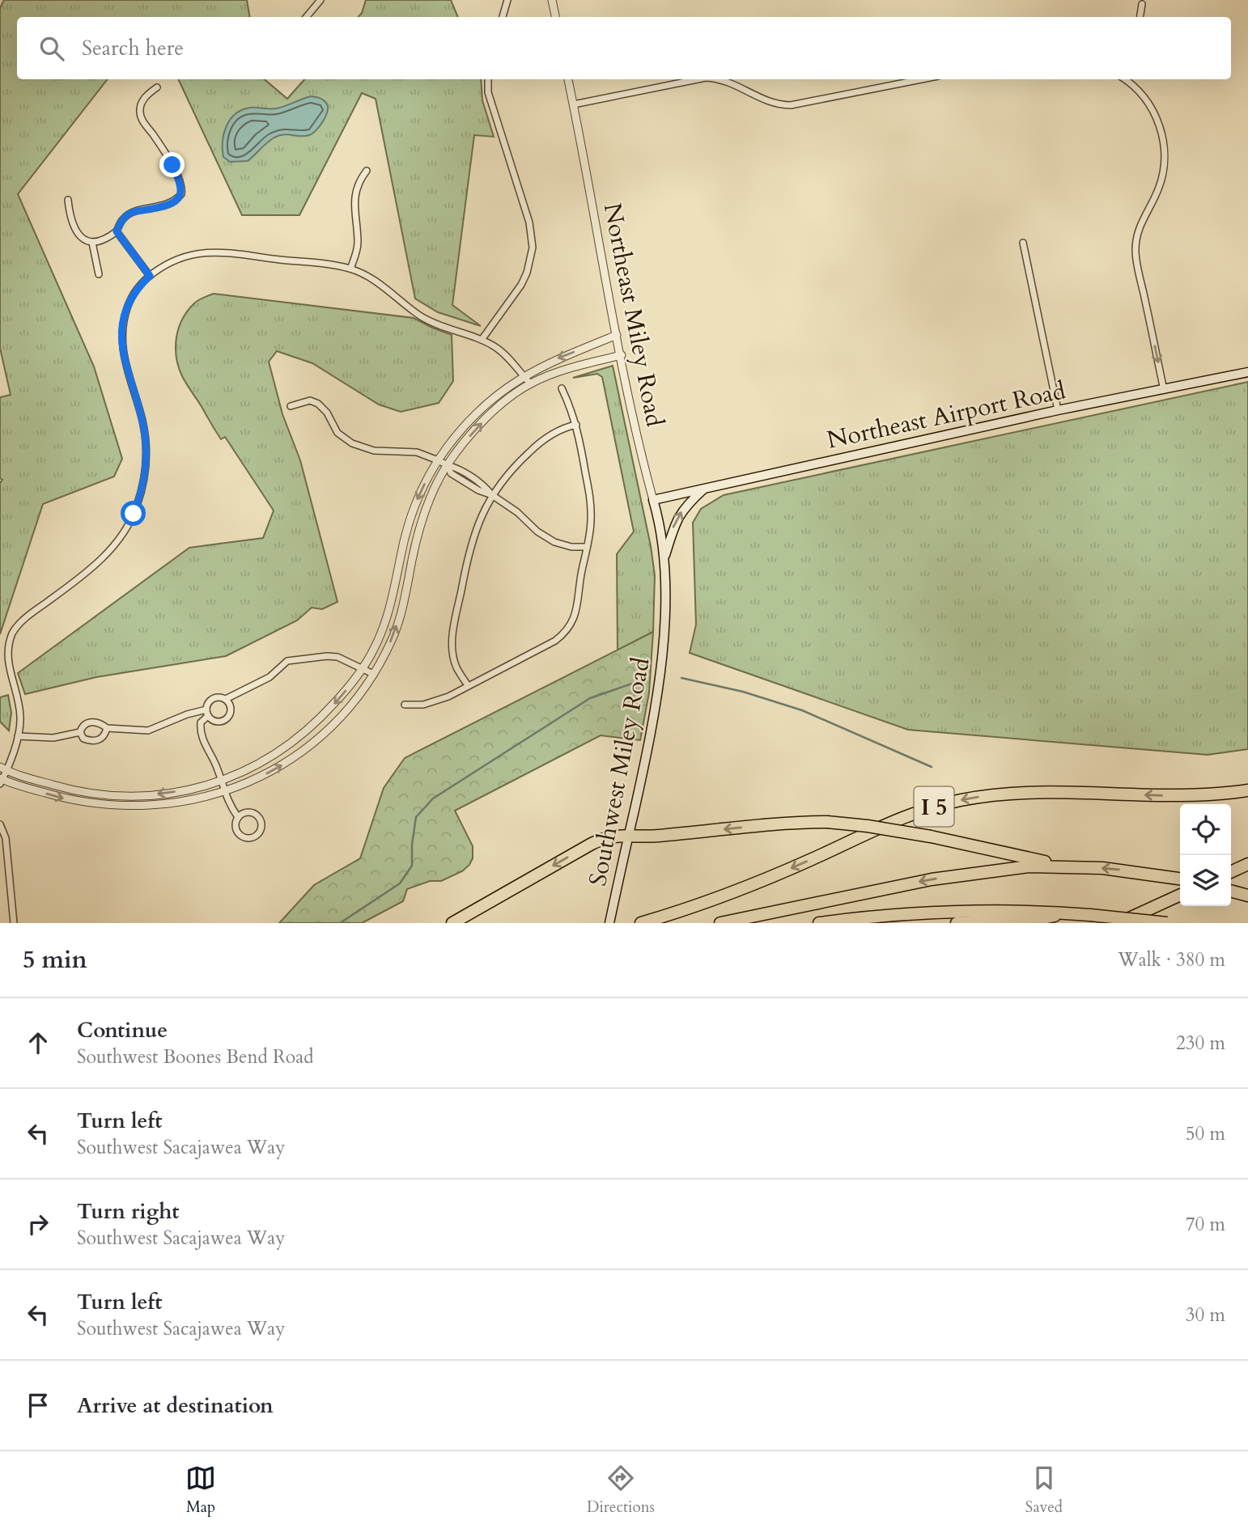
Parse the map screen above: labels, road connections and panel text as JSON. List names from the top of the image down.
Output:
{
  "streets": {
    "highway": ["I 5"],
    "main road": ["Northeast Miley Road", "Northeast Airport Road", "Southwest Miley Road"]
  },
  "crossings": [
    ["Northeast Miley Road", "Northeast Airport Road"],
    ["Northeast Miley Road", "Southwest Miley Road"],
    ["Southwest Miley Road", "I 5"]
  ],
  "page": {
    "search": "Search here",
    "heading": ["5 min", "Walk · 380 m"],
    "list": [
      ["Continue", "Southwest Boones Bend Road", "230 m"],
      ["Turn left", "Southwest Sacajawea Way", "50 m"],
      ["Turn right", "Southwest Sacajawea Way", "70 m"],
      ["Turn left", "Southwest Sacajawea Way", "30 m"],
      "Arrive at destination"
    ],
    "nav": ["Map", "Directions", "Saved"]
  }
}
